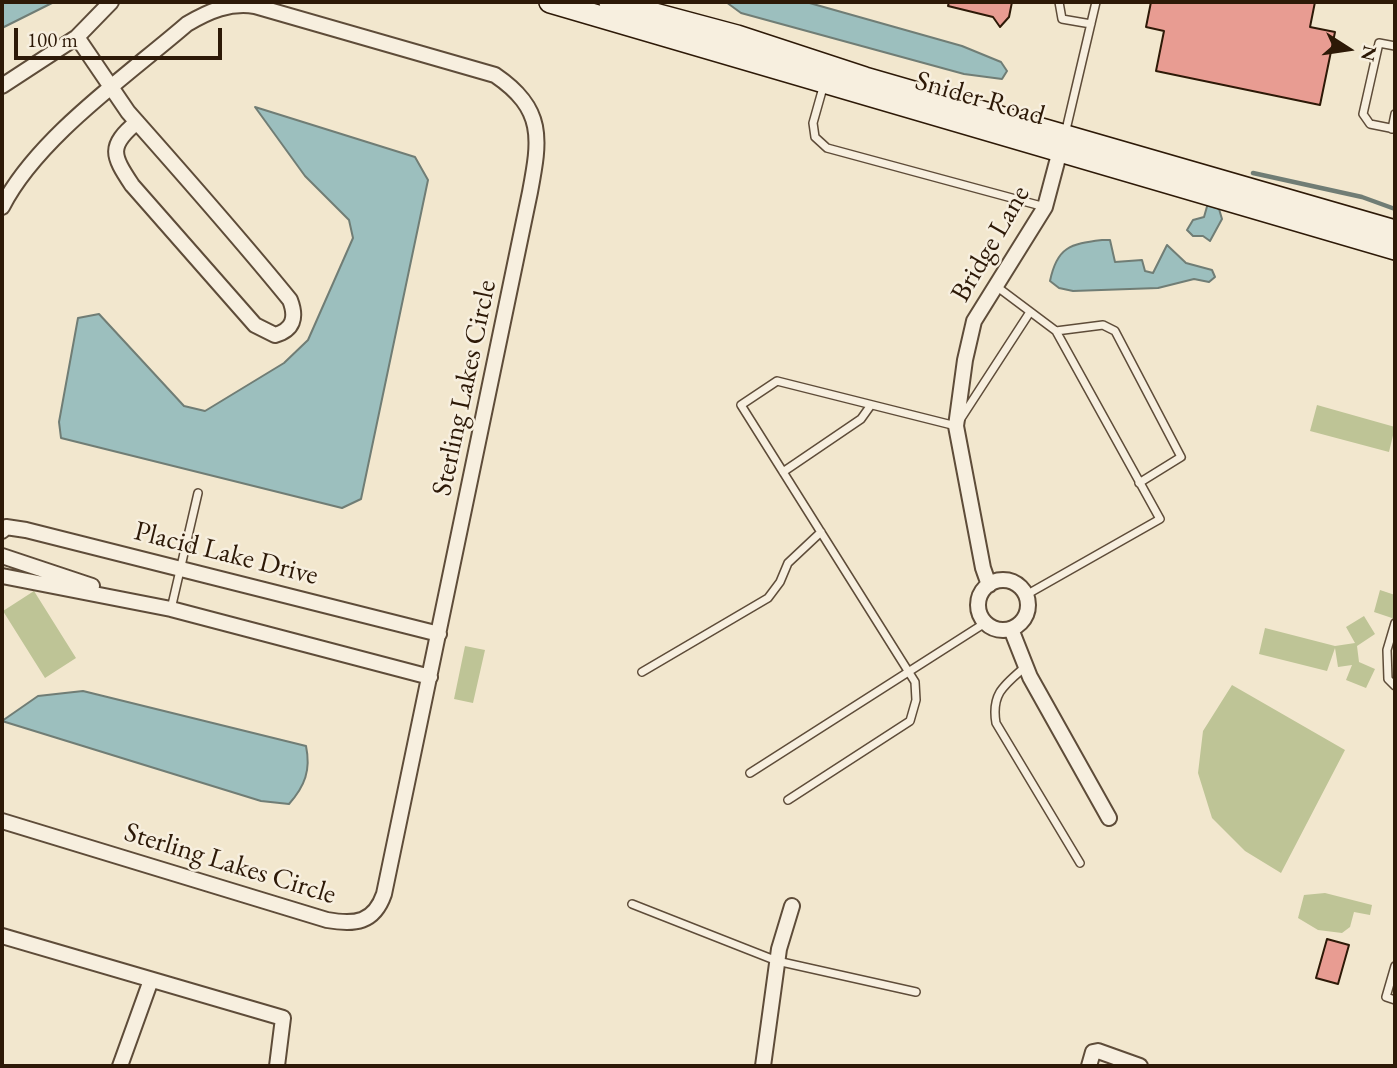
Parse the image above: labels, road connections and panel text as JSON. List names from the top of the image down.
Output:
{
  "streets": {
    "street": [
      "Snider Road",
      "Bridge Lane",
      "Sterling Lakes Circle",
      "Placid Lake Drive"
    ]
  },
  "crossings": [
    ["Snider Road", "Bridge Lane"],
    ["Sterling Lakes Circle", "Placid Lake Drive"]
  ],
  "scale_bar": "100 m",
  "north": "right"
}
